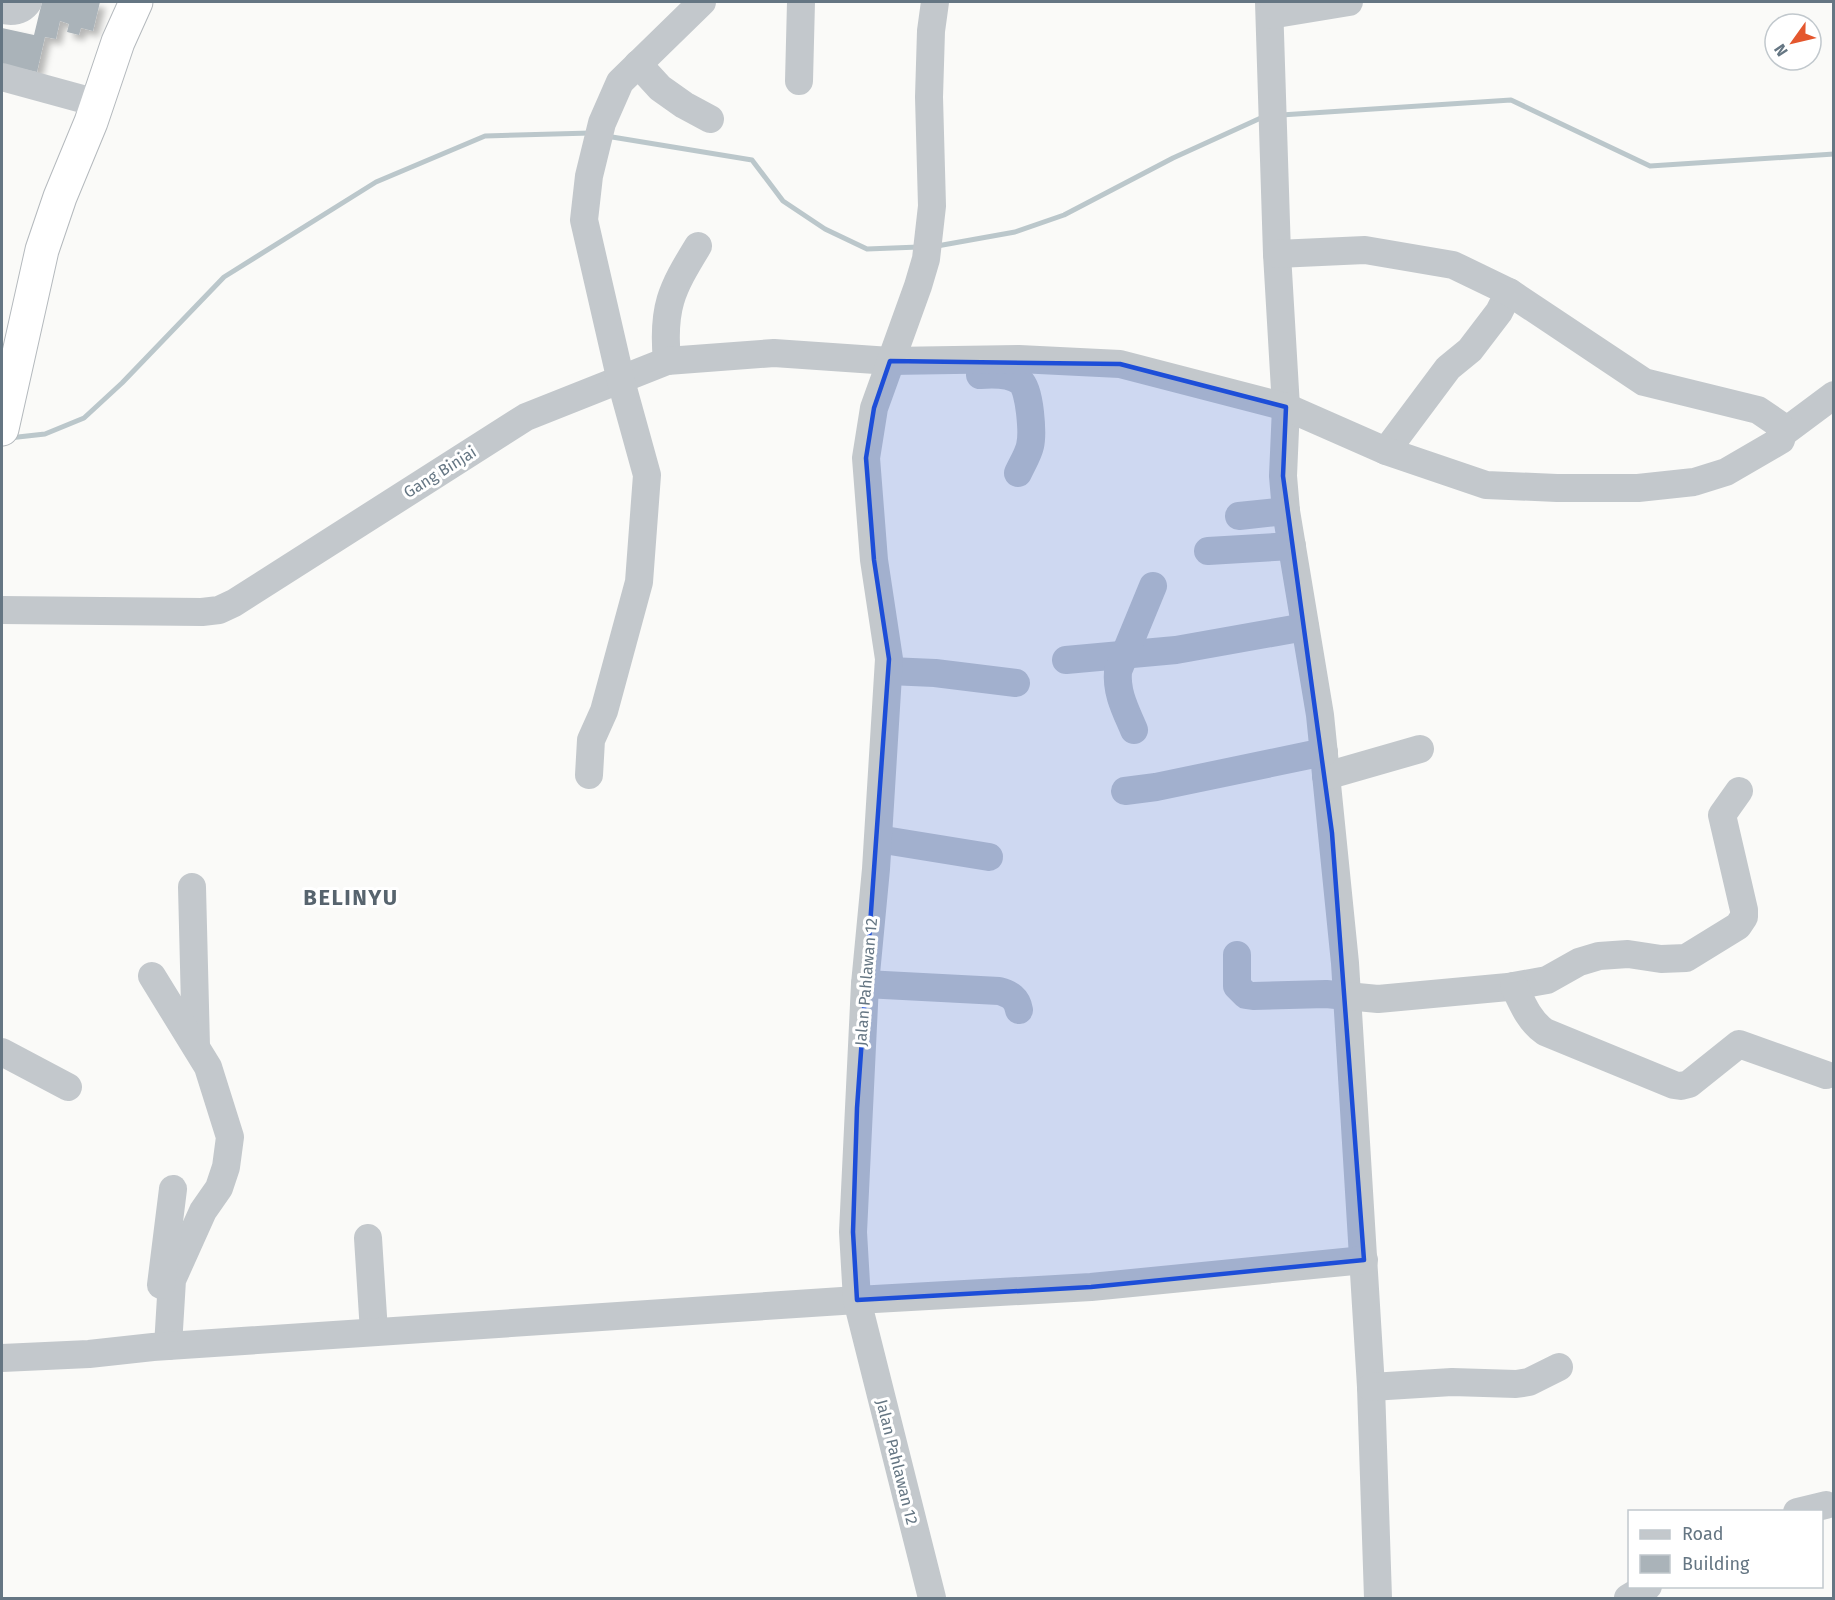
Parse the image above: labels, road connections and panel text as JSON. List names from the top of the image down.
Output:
{
  "streets": {
    "street": ["Gang Binjai", "Jalan Pahlawan 12"]
  },
  "crossings": [
    ["Gang Binjai", "Jalan Pahlawan 12"]
  ],
  "districts": ["BELINYU"],
  "legend": ["Road", "Building"],
  "north": "bottom left"
}
